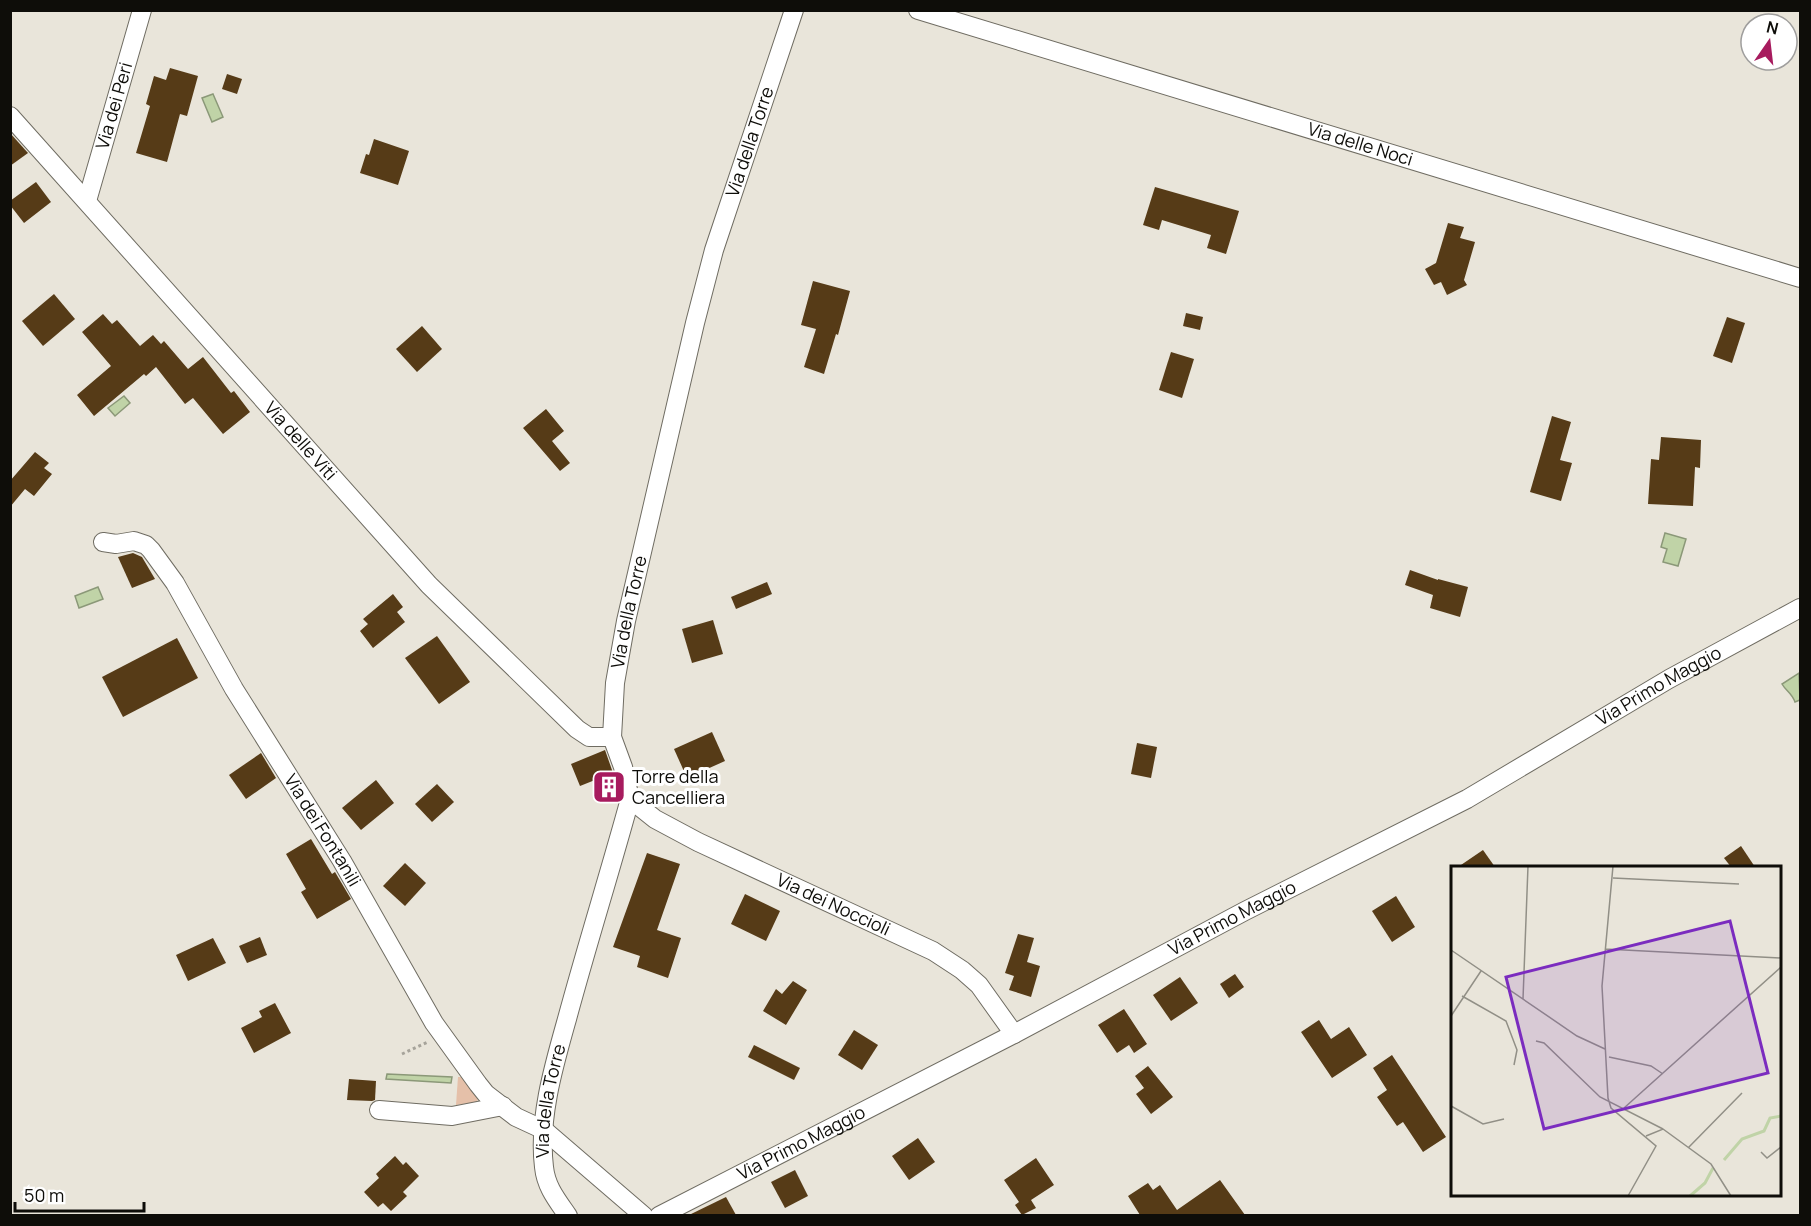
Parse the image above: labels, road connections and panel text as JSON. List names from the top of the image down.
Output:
{
  "streets": {
    "street": [
      "Via dei Peri",
      "Via della Torre",
      "Via delle Noci",
      "Via delle Viti",
      "Via Primo Maggio",
      "Via dei Fontanili",
      "Via dei Noccioli"
    ]
  },
  "crossings": [
    ["Via dei Peri", "Via delle Viti"],
    ["Via della Torre", "Via delle Viti"],
    ["Via della Torre", "Via dei Fontanili"],
    ["Via della Torre", "Via dei Noccioli"],
    ["Via Primo Maggio", "Via dei Noccioli"]
  ],
  "places": {
    "building": ["Torre della Cancelliera"]
  },
  "scale_bar": "50 m",
  "north": "top"
}
